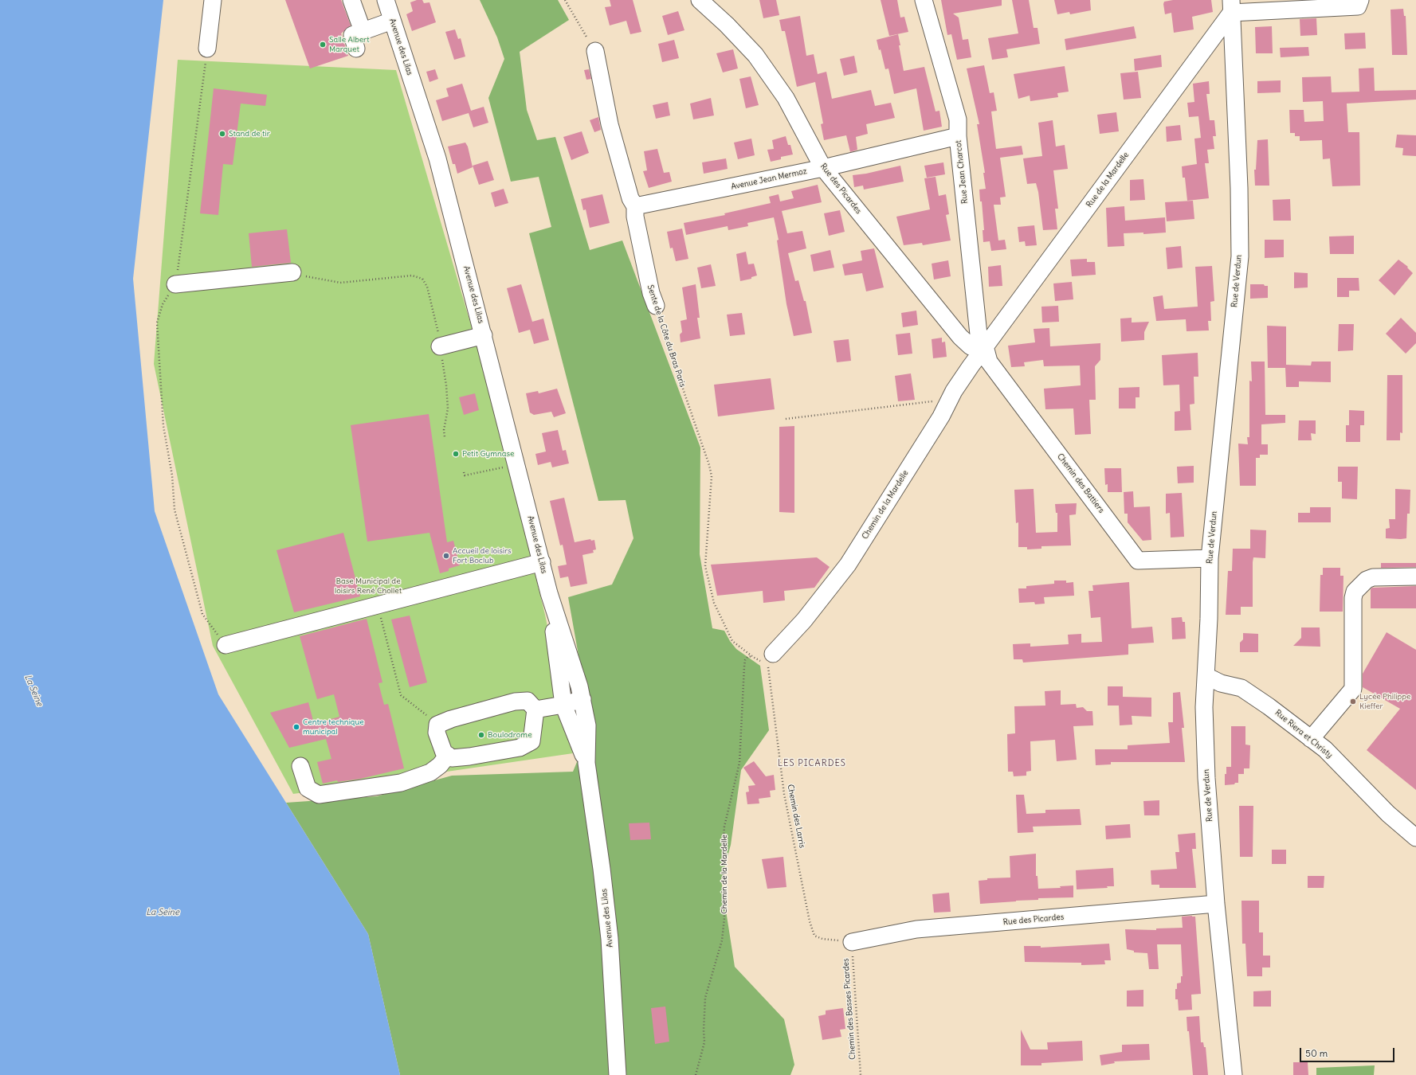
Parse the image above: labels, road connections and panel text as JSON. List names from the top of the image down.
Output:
{
  "streets": {
    "street": [
      "Avenue des Lilas",
      "Rue Jean Charcot",
      "Avenue Jean Mermoz",
      "Rue de la Mardelle",
      "Rue des Picardes",
      "Rue de Verdun",
      "Sente de la Côte du Bras Paris",
      "Chemin des Battiers",
      "Chemin de la Mardelle",
      "Rue Riera et Christy"
    ],
    "path": ["Chemin des Larris", "Chemin des Basses Picardes"]
  },
  "crossings": [
    ["Rue Jean Charcot", "Avenue Jean Mermoz"],
    ["Rue Jean Charcot", "Rue de la Mardelle"],
    ["Rue Jean Charcot", "Rue des Picardes"],
    ["Rue Jean Charcot", "Chemin des Battiers"],
    ["Rue Jean Charcot", "Chemin de la Mardelle"],
    ["Avenue Jean Mermoz", "Rue des Picardes"],
    ["Avenue Jean Mermoz", "Sente de la Côte du Bras Paris"],
    ["Rue de la Mardelle", "Rue des Picardes"],
    ["Rue de la Mardelle", "Rue de Verdun"],
    ["Rue de la Mardelle", "Chemin des Battiers"],
    ["Rue de la Mardelle", "Chemin de la Mardelle"],
    ["Rue des Picardes", "Rue de Verdun"],
    ["Rue des Picardes", "Chemin des Battiers"],
    ["Rue des Picardes", "Chemin de la Mardelle"],
    ["Rue des Picardes", "Chemin des Larris"],
    ["Rue des Picardes", "Chemin des Basses Picardes"],
    ["Rue de Verdun", "Chemin des Battiers"],
    ["Rue de Verdun", "Rue Riera et Christy"],
    ["Sente de la Côte du Bras Paris", "Chemin de la Mardelle"],
    ["Sente de la Côte du Bras Paris", "Chemin des Larris"],
    ["Chemin des Battiers", "Chemin de la Mardelle"],
    ["Chemin de la Mardelle", "Chemin des Larris"],
    ["Chemin des Larris", "Chemin des Basses Picardes"]
  ],
  "districts": ["LES PICARDES"],
  "water": ["La Seine"],
  "parks": ["Base Municipal de loisirs René Chollet"],
  "places": [
    "Salle Albert Marquet",
    "Stand de tir",
    "Petit Gymnase",
    "Accueil de loisirs Fort Boclub",
    "Lycée Philippe Kieffer",
    "Centre technique municipal",
    "Boulodrome"
  ],
  "scale_bar": "50 m"
}
